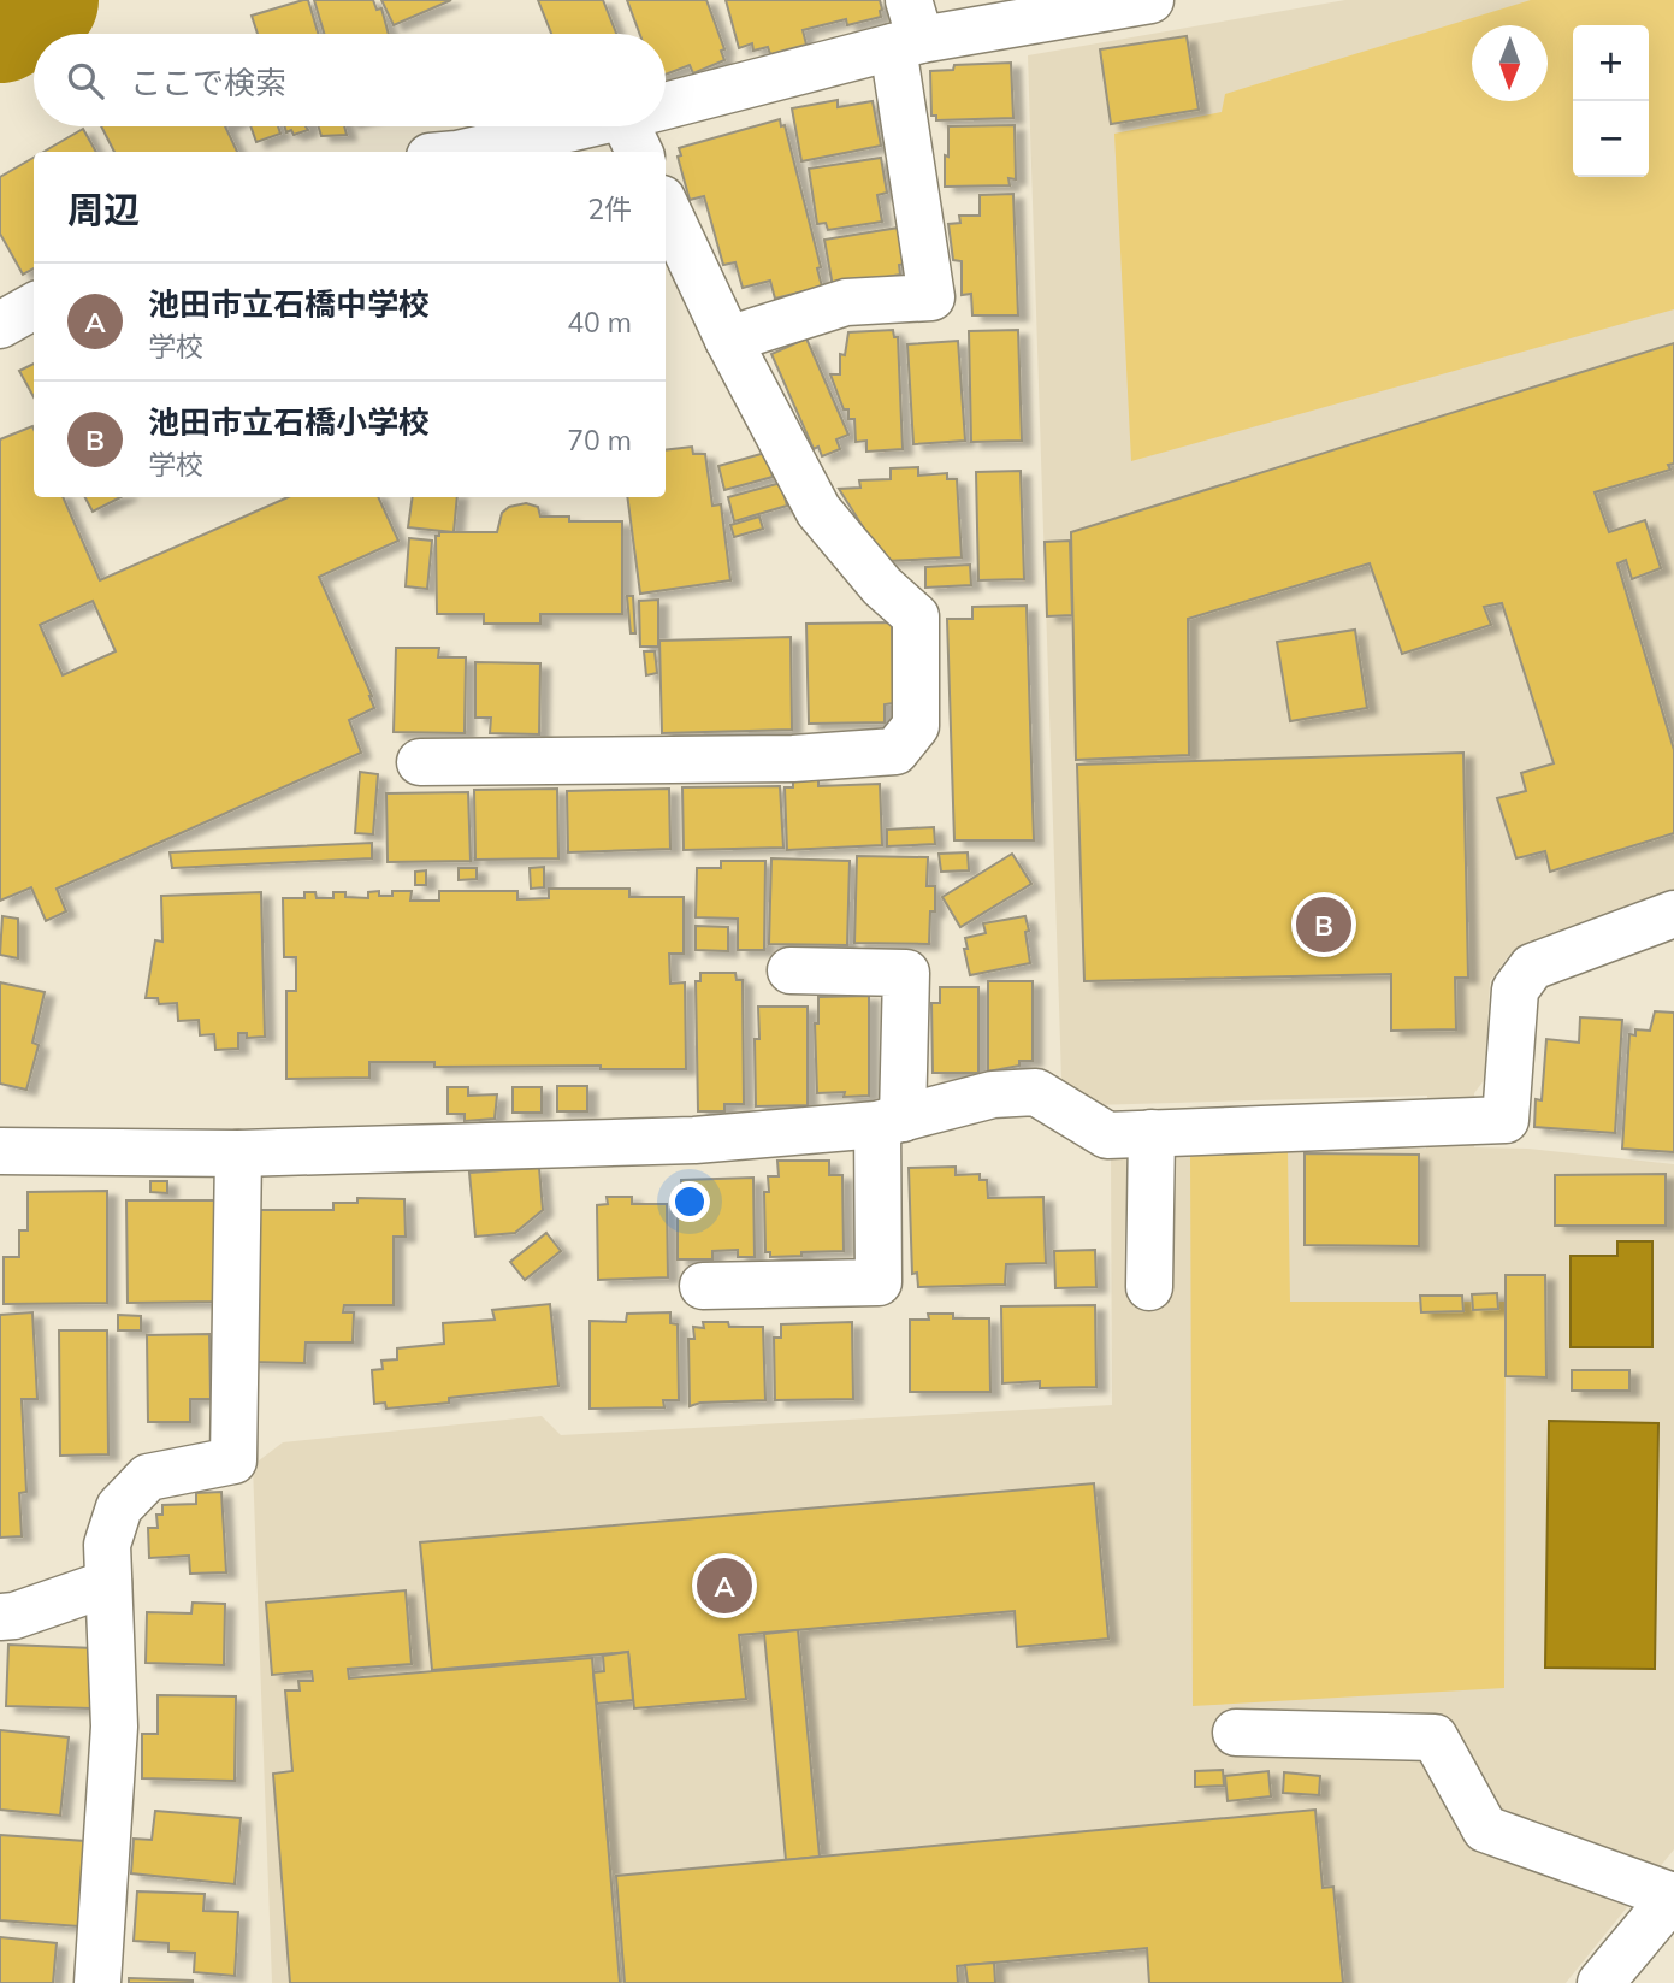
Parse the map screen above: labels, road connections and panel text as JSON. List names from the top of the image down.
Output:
{
  "north": "bottom",
  "page": {
    "map_buttons": ["+", "−"],
    "search": "ここで検索",
    "heading": ["周辺", "2件"],
    "list": [
      {
        "mark": "A",
        "name": "池田市立石橋中学校",
        "note": "学校",
        "value": "40 m"
      },
      {
        "mark": "B",
        "name": "池田市立石橋小学校",
        "note": "学校",
        "value": "70 m"
      }
    ],
    "pins": ["B", "A"]
  }
}
